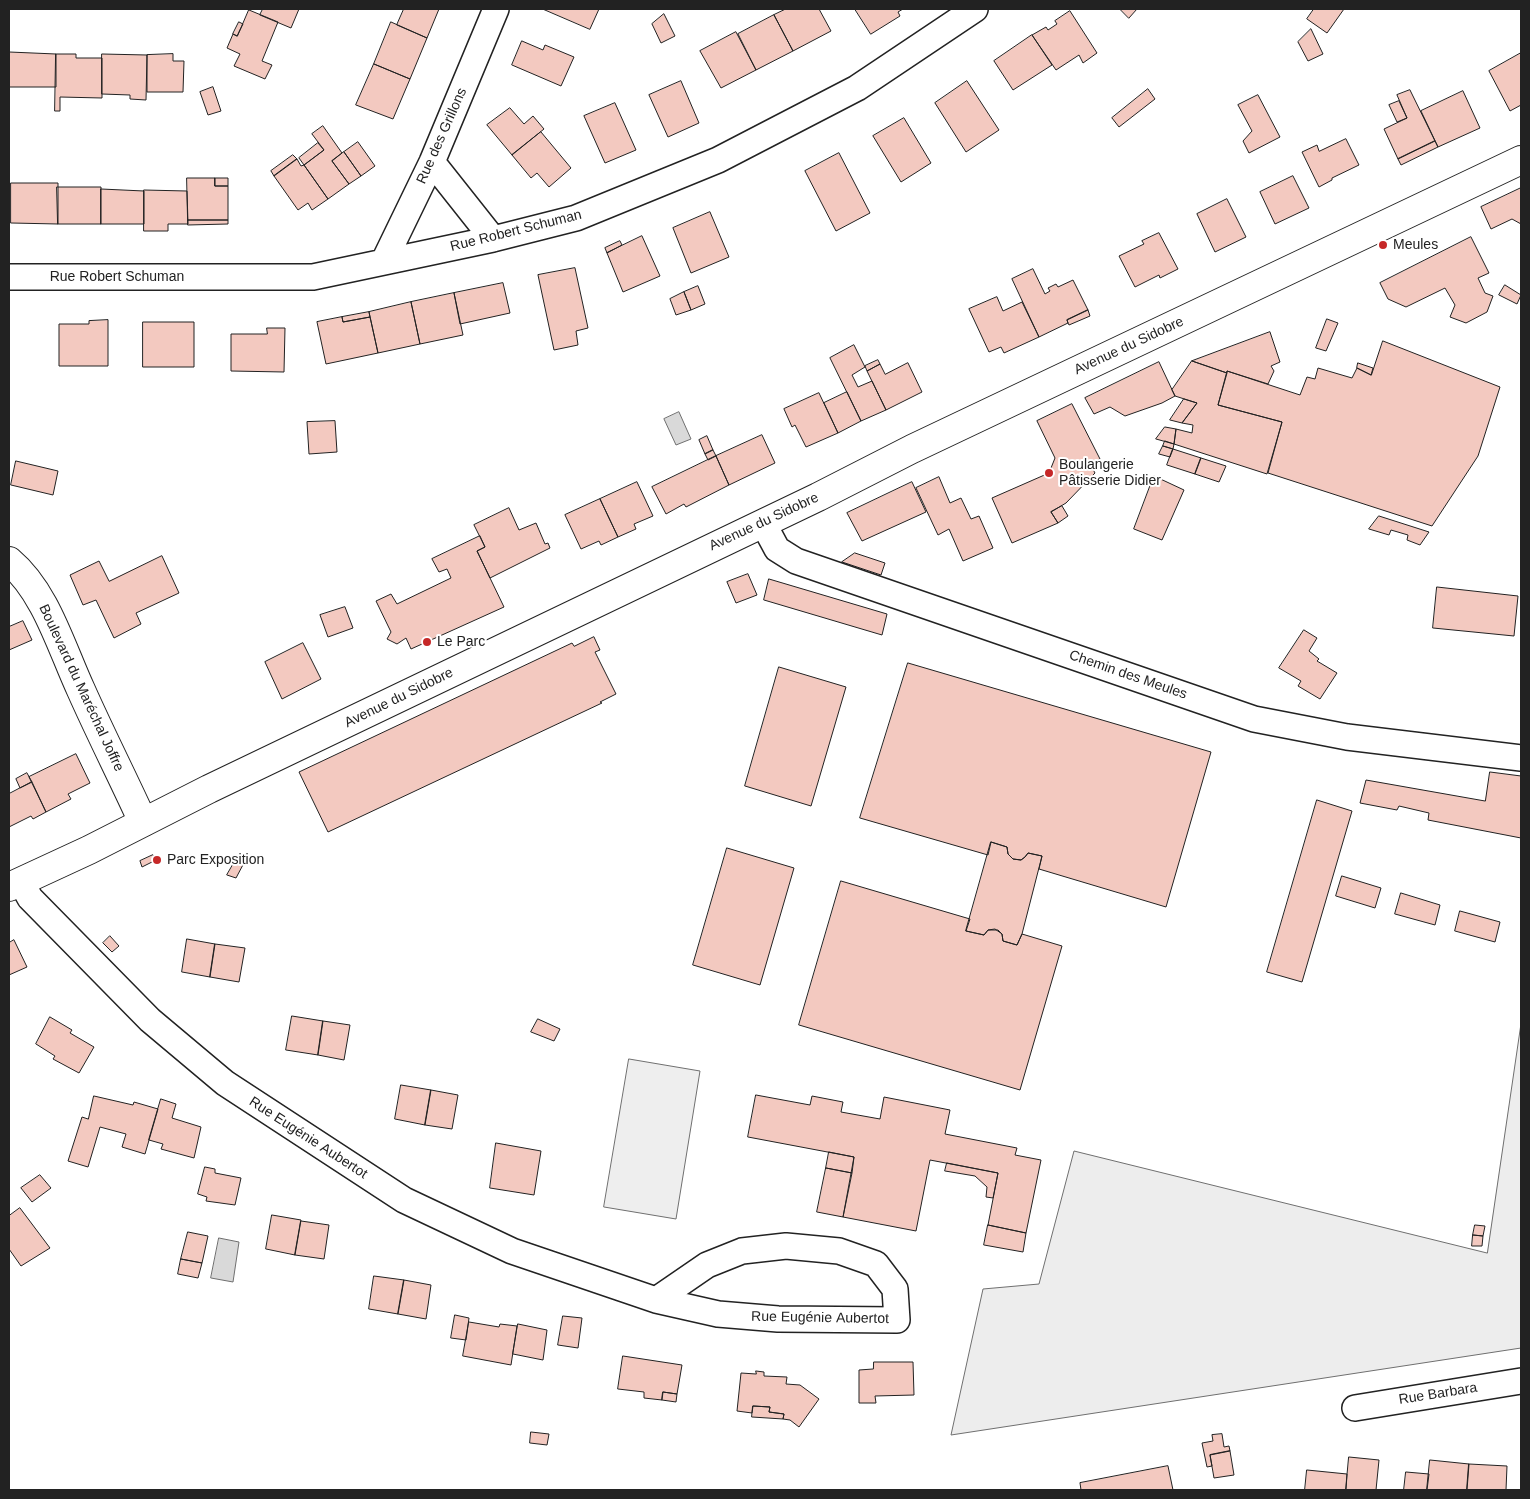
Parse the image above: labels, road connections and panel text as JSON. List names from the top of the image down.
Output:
{
  "streets": {
    "main road": ["Avenue du Sidobre", "Boulevard du Maréchal Joffre"],
    "street": [
      "Rue des Grillons",
      "Rue Robert Schuman",
      "Chemin des Meules",
      "Rue Eugénie Aubertot",
      "Rue Barbara"
    ]
  },
  "crossings": [
    ["Rue des Grillons", "Rue Robert Schuman"],
    ["Avenue du Sidobre", "Chemin des Meules"],
    ["Avenue du Sidobre", "Boulevard du Maréchal Joffre"],
    ["Avenue du Sidobre", "Rue Eugénie Aubertot"]
  ],
  "places": [
    "Meules",
    "Boulangerie Pâtisserie Didier",
    "Le Parc",
    "Parc Exposition"
  ]
}
